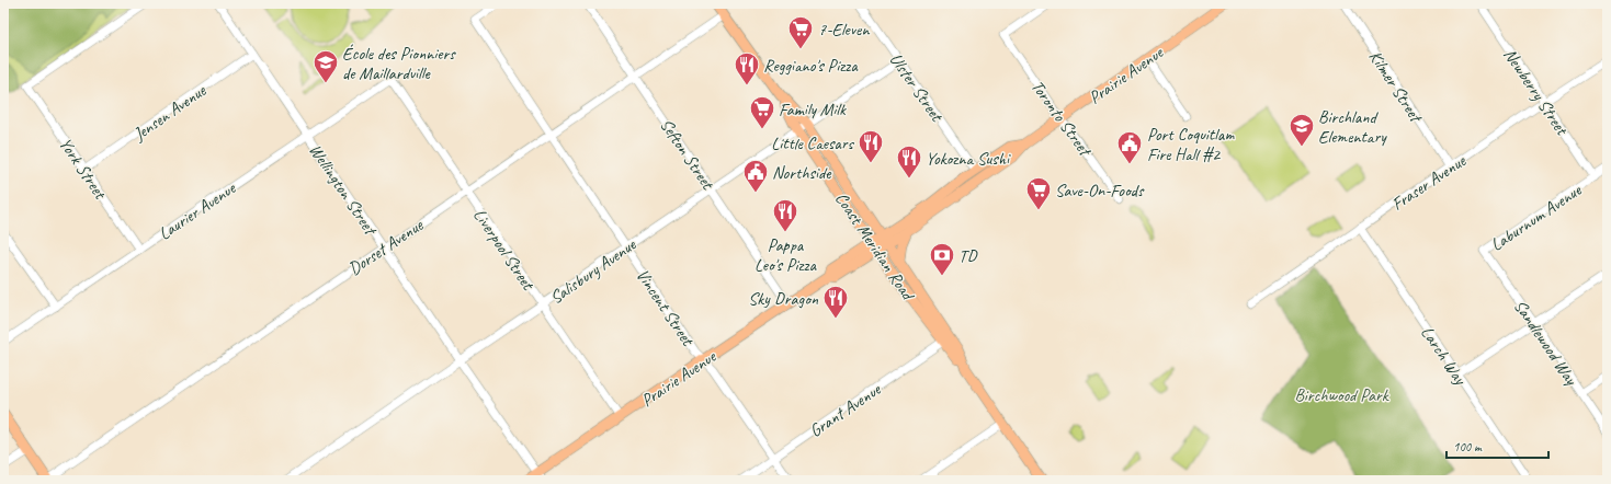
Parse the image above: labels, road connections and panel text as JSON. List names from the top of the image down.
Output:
{
  "streets": {
    "main road": ["Prairie Avenue", "Coast Meridian Road"],
    "street": [
      "Kilmer Street",
      "Ulster Street",
      "Newberry Street",
      "Jensen Avenue",
      "Toronto Street",
      "Sefton Street",
      "York Street",
      "Fraser Avenue",
      "Wellington Street",
      "Laurier Avenue",
      "Laburnum Avenue",
      "Dorset Avenue",
      "Liverpool Street",
      "Salisbury Avenue",
      "Vincent Street",
      "Sandlewood Way",
      "Larch Way",
      "Grant Avenue"
    ]
  },
  "crossings": [
    ["Prairie Avenue", "Ulster Street"],
    ["Prairie Avenue", "Toronto Street"],
    ["Prairie Avenue", "Sefton Street"],
    ["Prairie Avenue", "Wellington Street"],
    ["Prairie Avenue", "Coast Meridian Road"],
    ["Prairie Avenue", "Liverpool Street"],
    ["Prairie Avenue", "Vincent Street"],
    ["Kilmer Street", "Fraser Avenue"],
    ["Ulster Street", "Salisbury Avenue"],
    ["Newberry Street", "Fraser Avenue"],
    ["Newberry Street", "Laburnum Avenue"],
    ["Jensen Avenue", "York Street"],
    ["Jensen Avenue", "Wellington Street"],
    ["Sefton Street", "Dorset Avenue"],
    ["Sefton Street", "Salisbury Avenue"],
    ["York Street", "Laurier Avenue"],
    ["Fraser Avenue", "Larch Way"],
    ["Wellington Street", "Laurier Avenue"],
    ["Wellington Street", "Dorset Avenue"],
    ["Wellington Street", "Salisbury Avenue"],
    ["Laurier Avenue", "Liverpool Street"],
    ["Laburnum Avenue", "Sandlewood Way"],
    ["Coast Meridian Road", "Dorset Avenue"],
    ["Coast Meridian Road", "Salisbury Avenue"],
    ["Coast Meridian Road", "Grant Avenue"],
    ["Dorset Avenue", "Liverpool Street"],
    ["Dorset Avenue", "Vincent Street"],
    ["Liverpool Street", "Salisbury Avenue"],
    ["Salisbury Avenue", "Vincent Street"],
    ["Vincent Street", "Grant Avenue"]
  ],
  "parks": ["Birchwood Park"],
  "places": {
    "supermarket": ["7-Eleven", "Family Milk", "Save-On-Foods"],
    "school or university": ["École des Pionniers de Maillardville", "Birchland Elementary"],
    "restaurant": [
      "Reggiano's Pizza",
      "Little Caesars",
      "Yokozna Sushi",
      "Pappa Leo's Pizza",
      "Sky Dragon"
    ],
    "public building": ["Port Coquitlam Fire Hall #2", "Northside"],
    "bank": ["TD"]
  },
  "scale_bar": "100 m"
}
